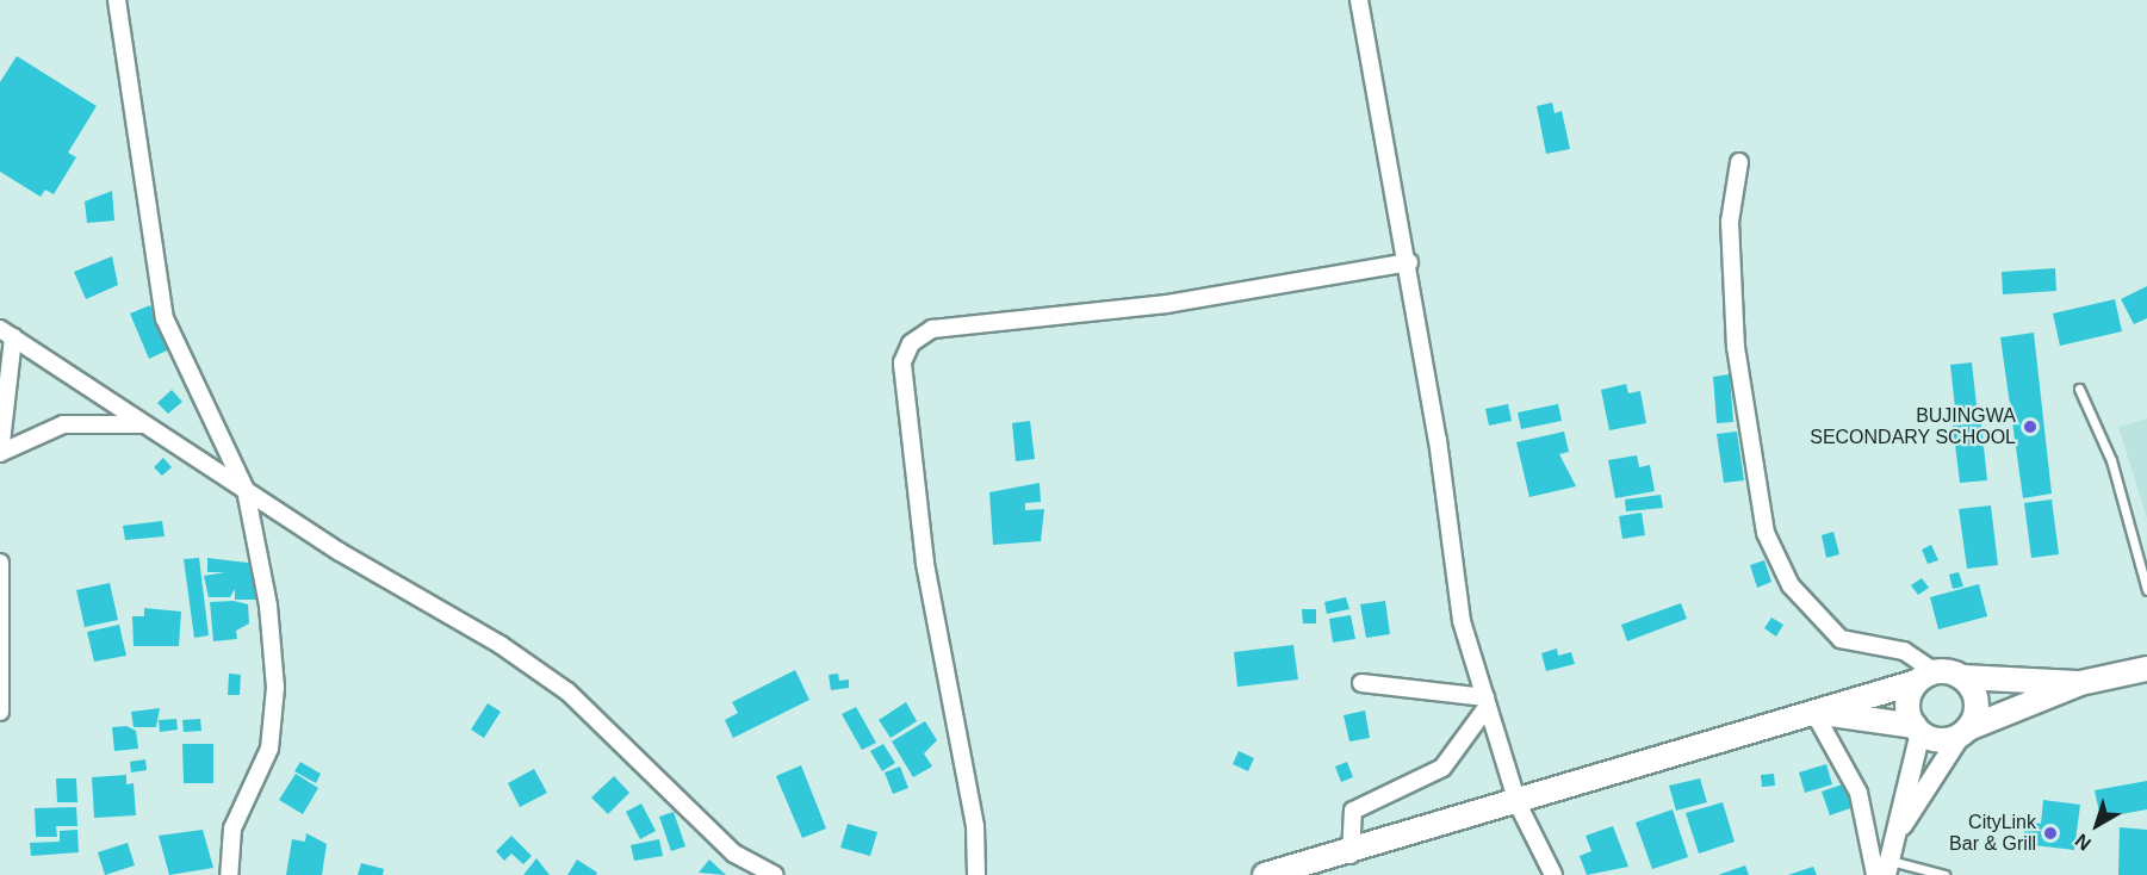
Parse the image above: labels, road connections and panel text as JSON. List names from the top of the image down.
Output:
{
  "places": ["BUJINGWA SECONDARY SCHOOL", "CityLink Bar & Grill"],
  "north": "bottom left"
}
